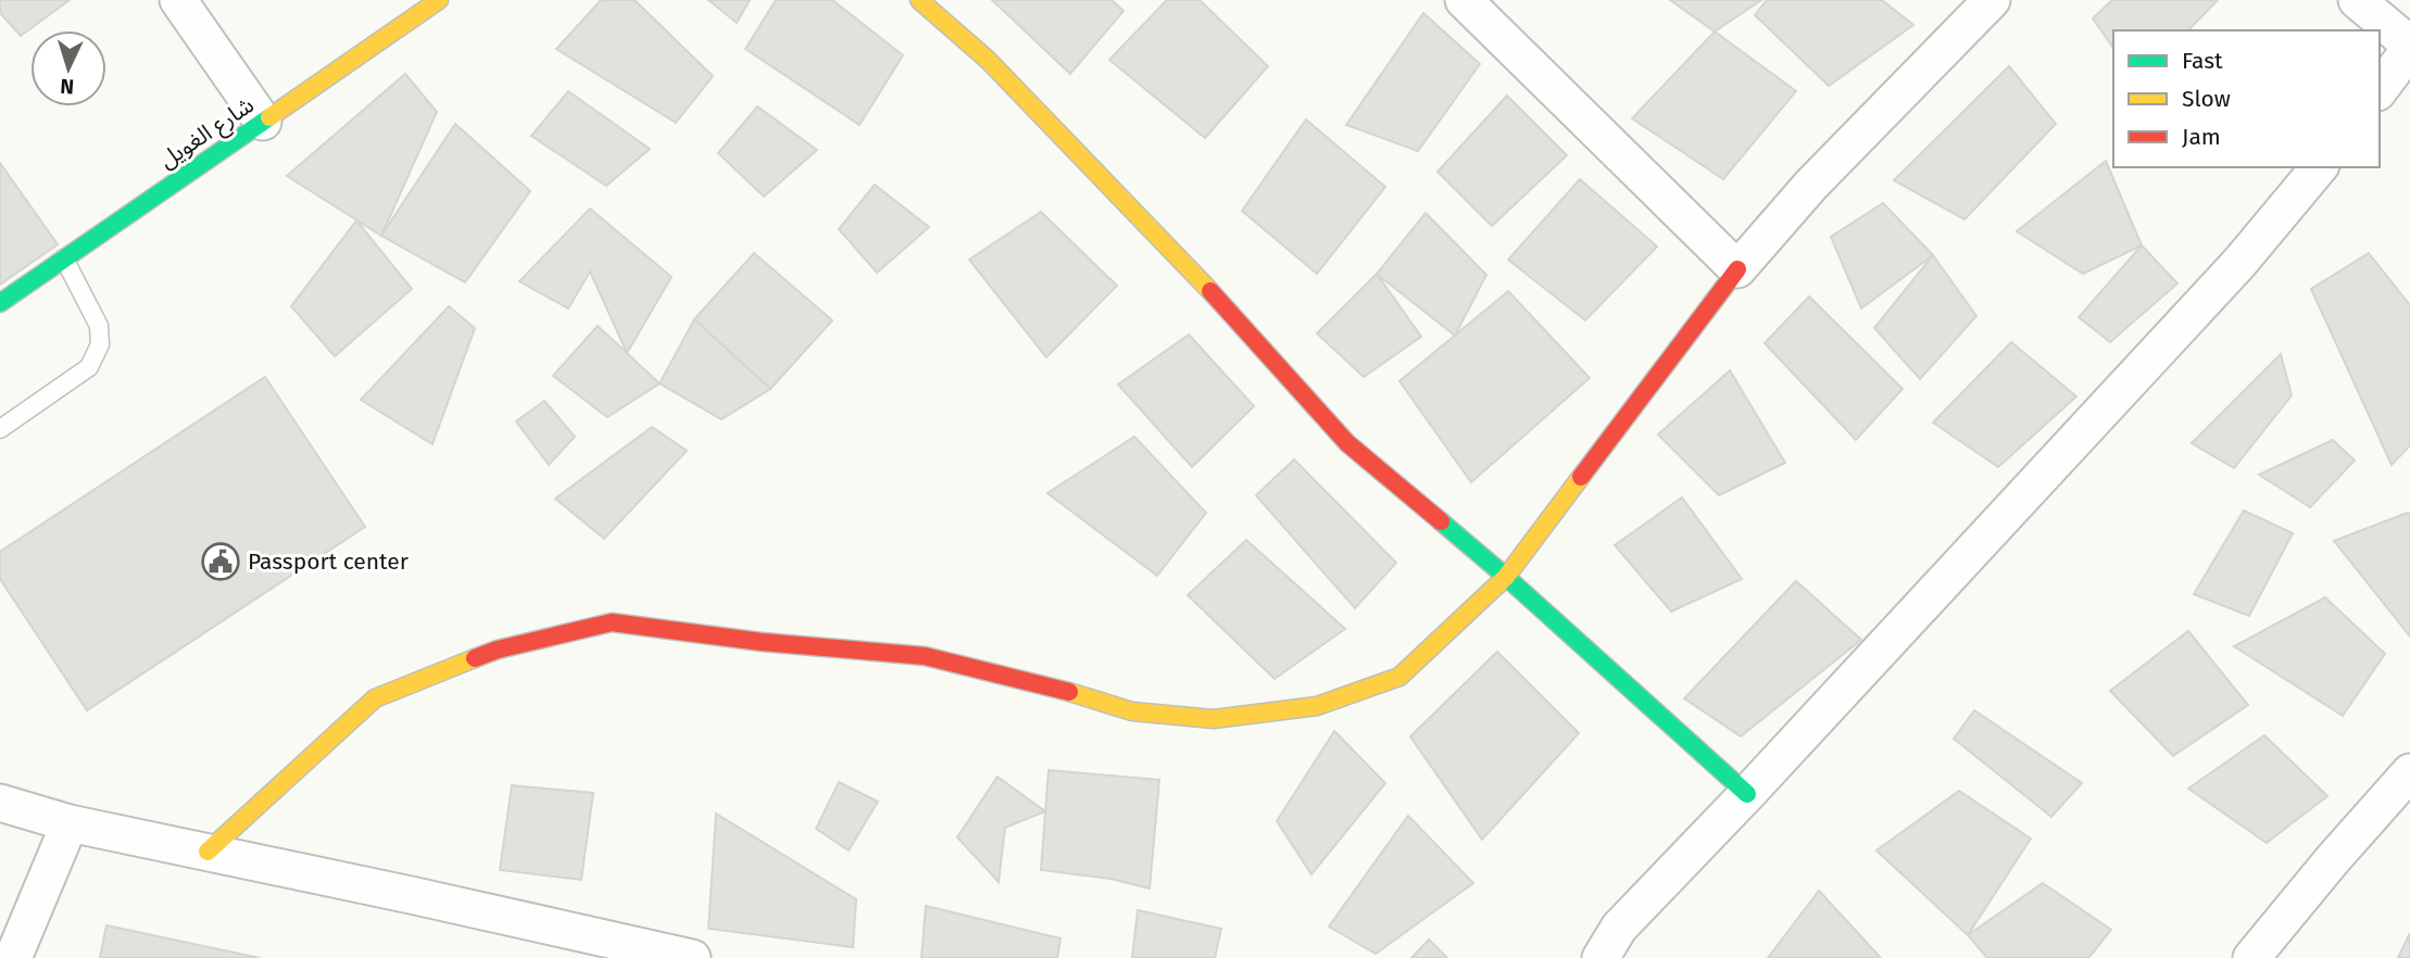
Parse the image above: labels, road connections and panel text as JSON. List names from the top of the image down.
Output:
{
  "streets": {
    "street": ["شارع الغويل"]
  },
  "places": {
    "public building": ["Passport center"]
  },
  "legend": ["Fast", "Slow", "Jam"],
  "north": "bottom"
}
